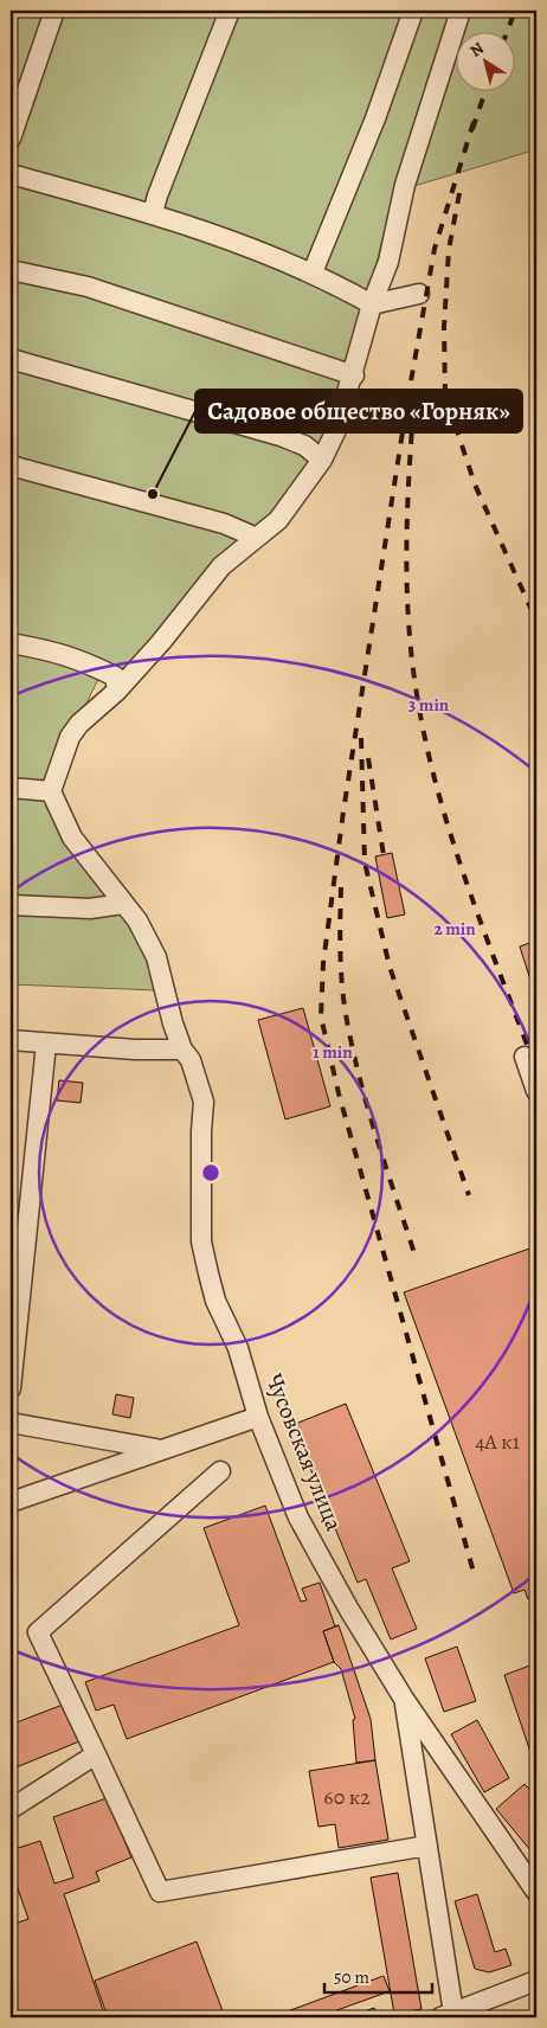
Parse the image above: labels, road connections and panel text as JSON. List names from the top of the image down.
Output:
{
  "streets": {
    "street": ["Чусовская улица"]
  },
  "places": ["Садовое общество «Горняк»"],
  "house_numbers": ["4А к1", "60 к2"],
  "scale_bar": "50 m",
  "north": "top left",
  "rings": ["3 min", "2 min", "1 min"]
}
